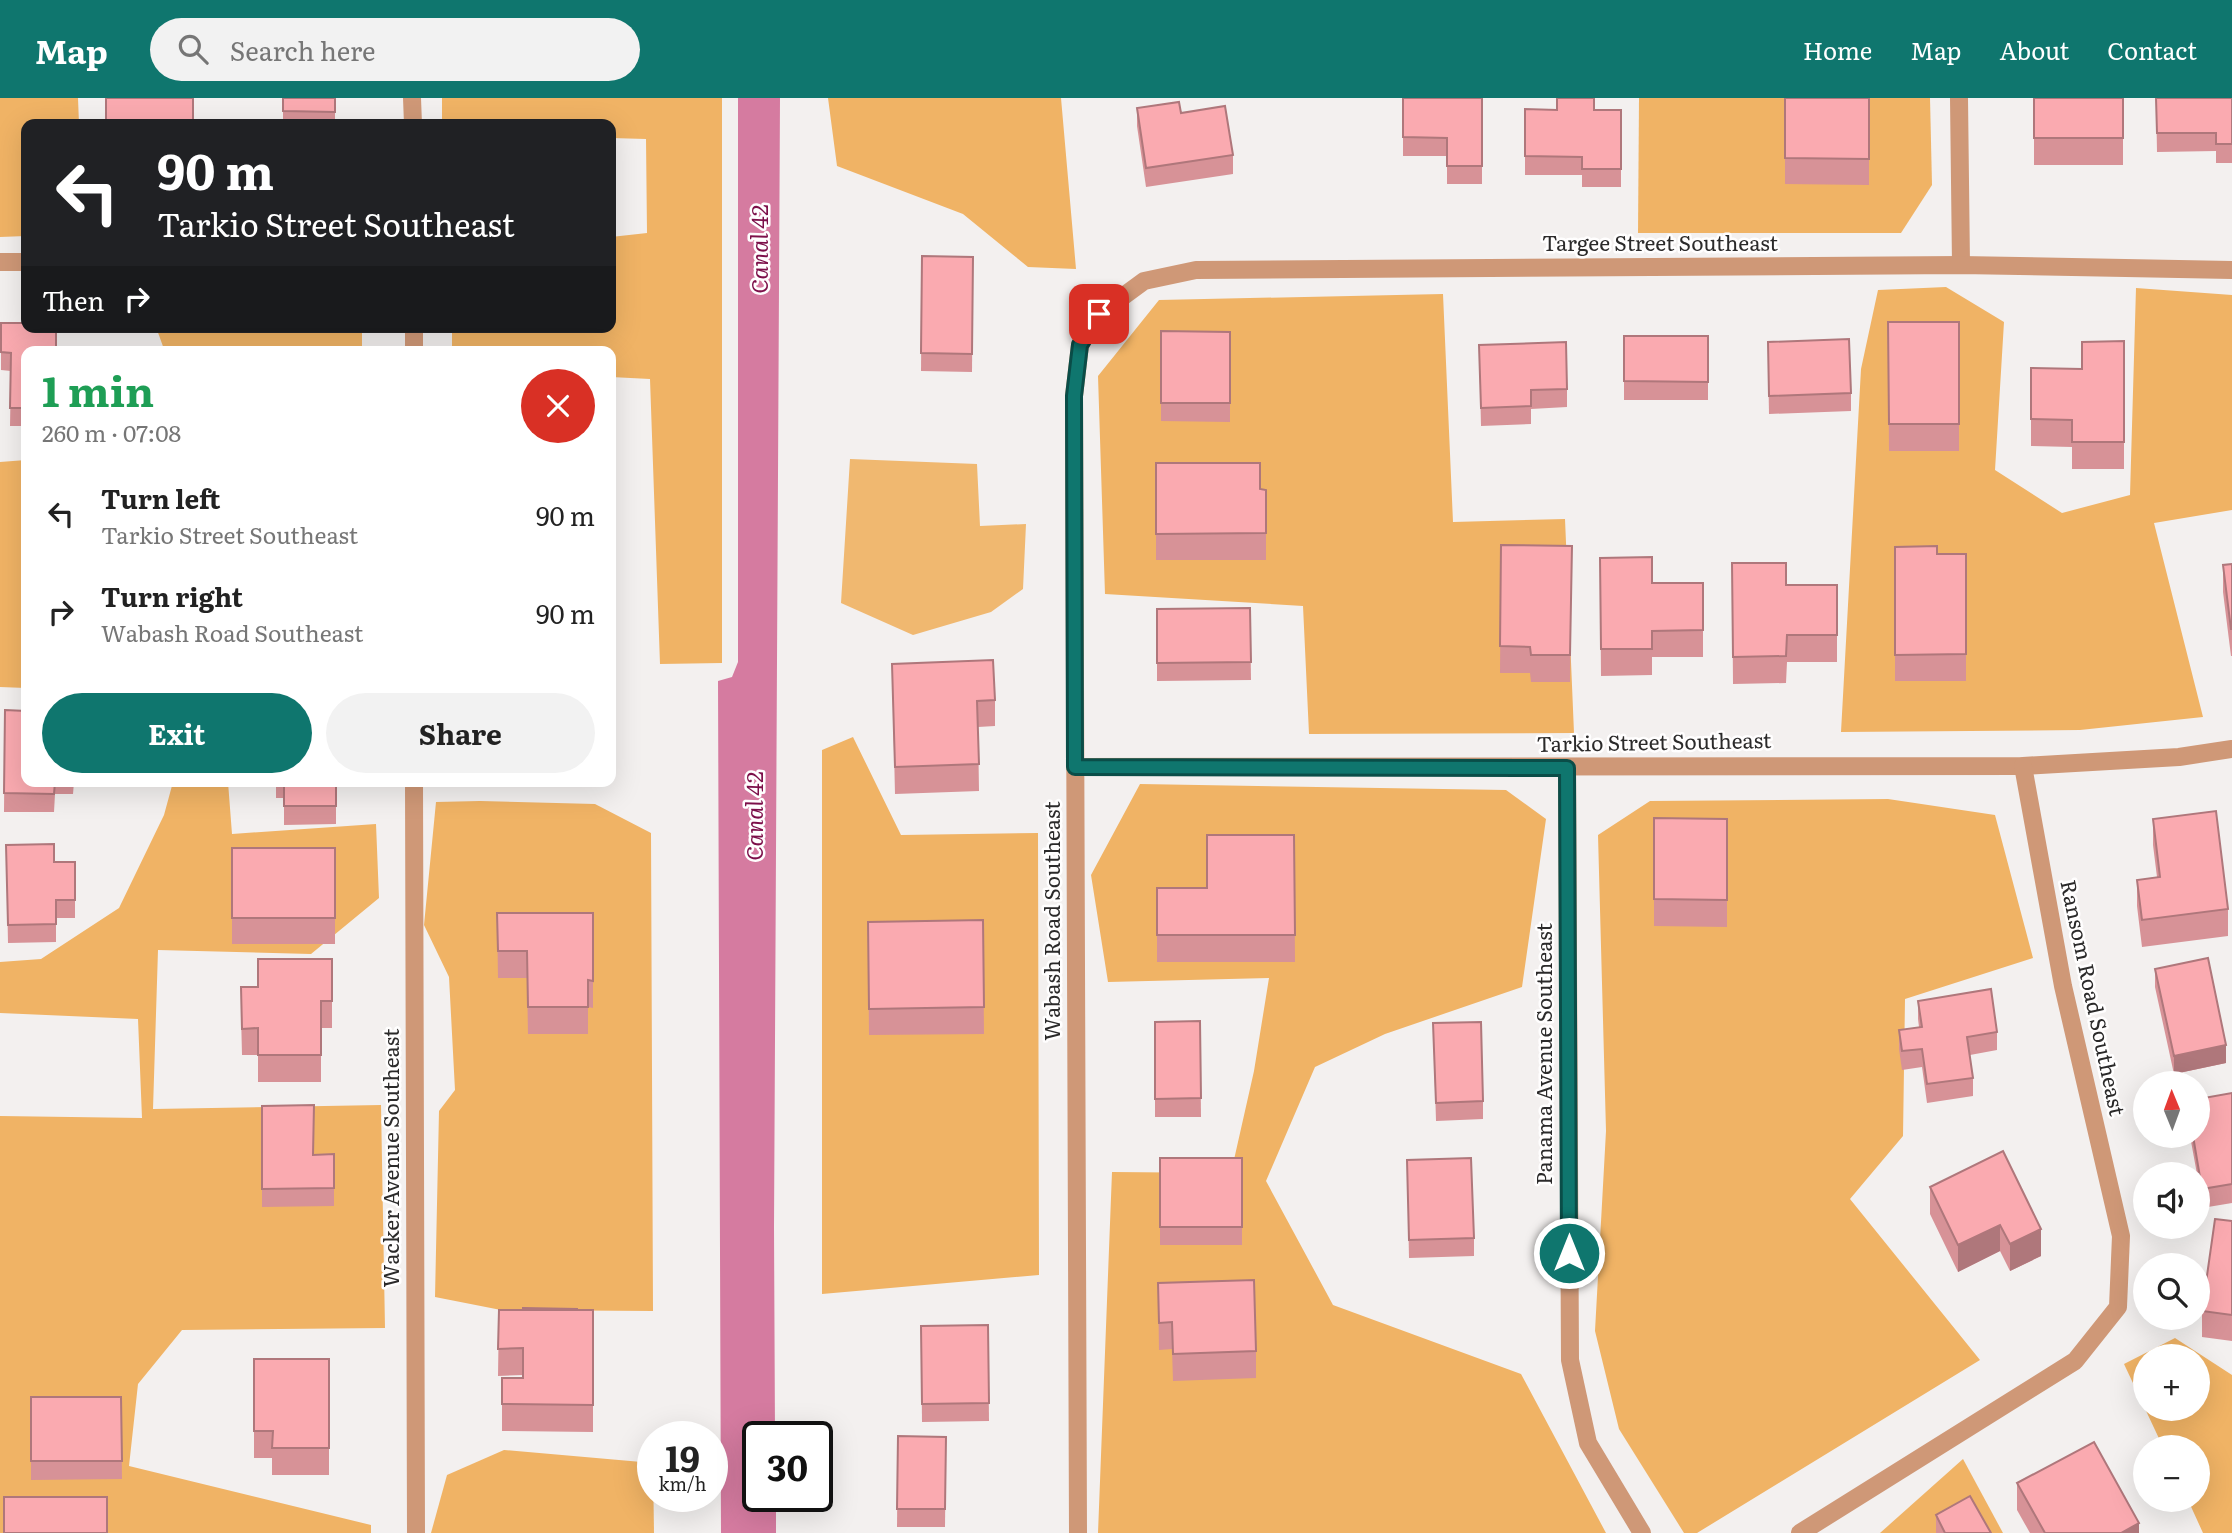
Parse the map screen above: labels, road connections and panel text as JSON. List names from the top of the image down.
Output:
{
  "streets": {
    "street": [
      "Targee Street Southeast",
      "Tarkio Street Southeast",
      "Wabash Road Southeast",
      "Ransom Road Southeast",
      "Panama Avenue Southeast",
      "Wacker Avenue Southeast"
    ]
  },
  "crossings": [
    ["Targee Street Southeast", "Wabash Road Southeast"],
    ["Tarkio Street Southeast", "Wabash Road Southeast"],
    ["Tarkio Street Southeast", "Ransom Road Southeast"],
    ["Tarkio Street Southeast", "Panama Avenue Southeast"]
  ],
  "water": ["Canal 42"],
  "north": "top",
  "page": {
    "header": "Map",
    "search": "Search here",
    "nav": [
      "Home",
      "Map",
      "About",
      "Contact"
    ],
    "turn": ["90 m", "Tarkio Street Southeast"],
    "then": "Then",
    "heading": ["1 min", "260 m · 07:08"],
    "list": [
      {
        "name": "Turn left",
        "note": "Tarkio Street Southeast",
        "value": "90 m"
      },
      {
        "name": "Turn right",
        "note": "Wabash Road Southeast",
        "value": "90 m"
      }
    ],
    "buttons": ["Exit", "Share"],
    "map_buttons": ["+", "−"],
    "speed": "19 km/h",
    "limit": "30"
  }
}
